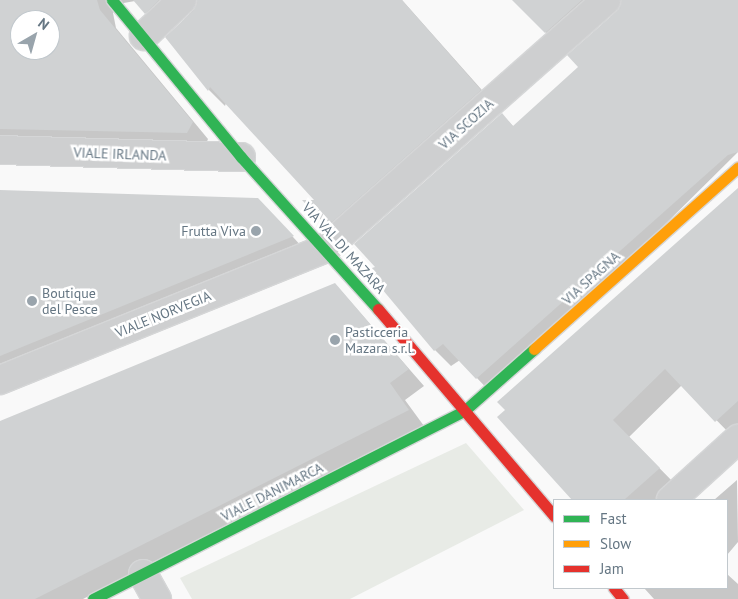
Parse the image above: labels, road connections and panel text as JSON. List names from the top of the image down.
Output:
{
  "streets": {
    "street": [
      "VIA SCOZIA",
      "VIALE IRLANDA",
      "VIA VAL DI MAZARA",
      "VIA SPAGNA",
      "VIALE NORVEGIA",
      "VIALE DANIMARCA"
    ]
  },
  "crossings": [
    ["VIA SCOZIA", "VIA VAL DI MAZARA"],
    ["VIA SCOZIA", "VIALE NORVEGIA"],
    ["VIALE IRLANDA", "VIA VAL DI MAZARA"],
    ["VIA VAL DI MAZARA", "VIA SPAGNA"],
    ["VIA VAL DI MAZARA", "VIALE NORVEGIA"],
    ["VIA VAL DI MAZARA", "VIALE DANIMARCA"],
    ["VIA SPAGNA", "VIALE DANIMARCA"]
  ],
  "places": ["Frutta Viva", "Boutique del Pesce", "Pasticceria Mazara s.r.l."],
  "legend": ["Fast", "Slow", "Jam"],
  "north": "top right"
}
